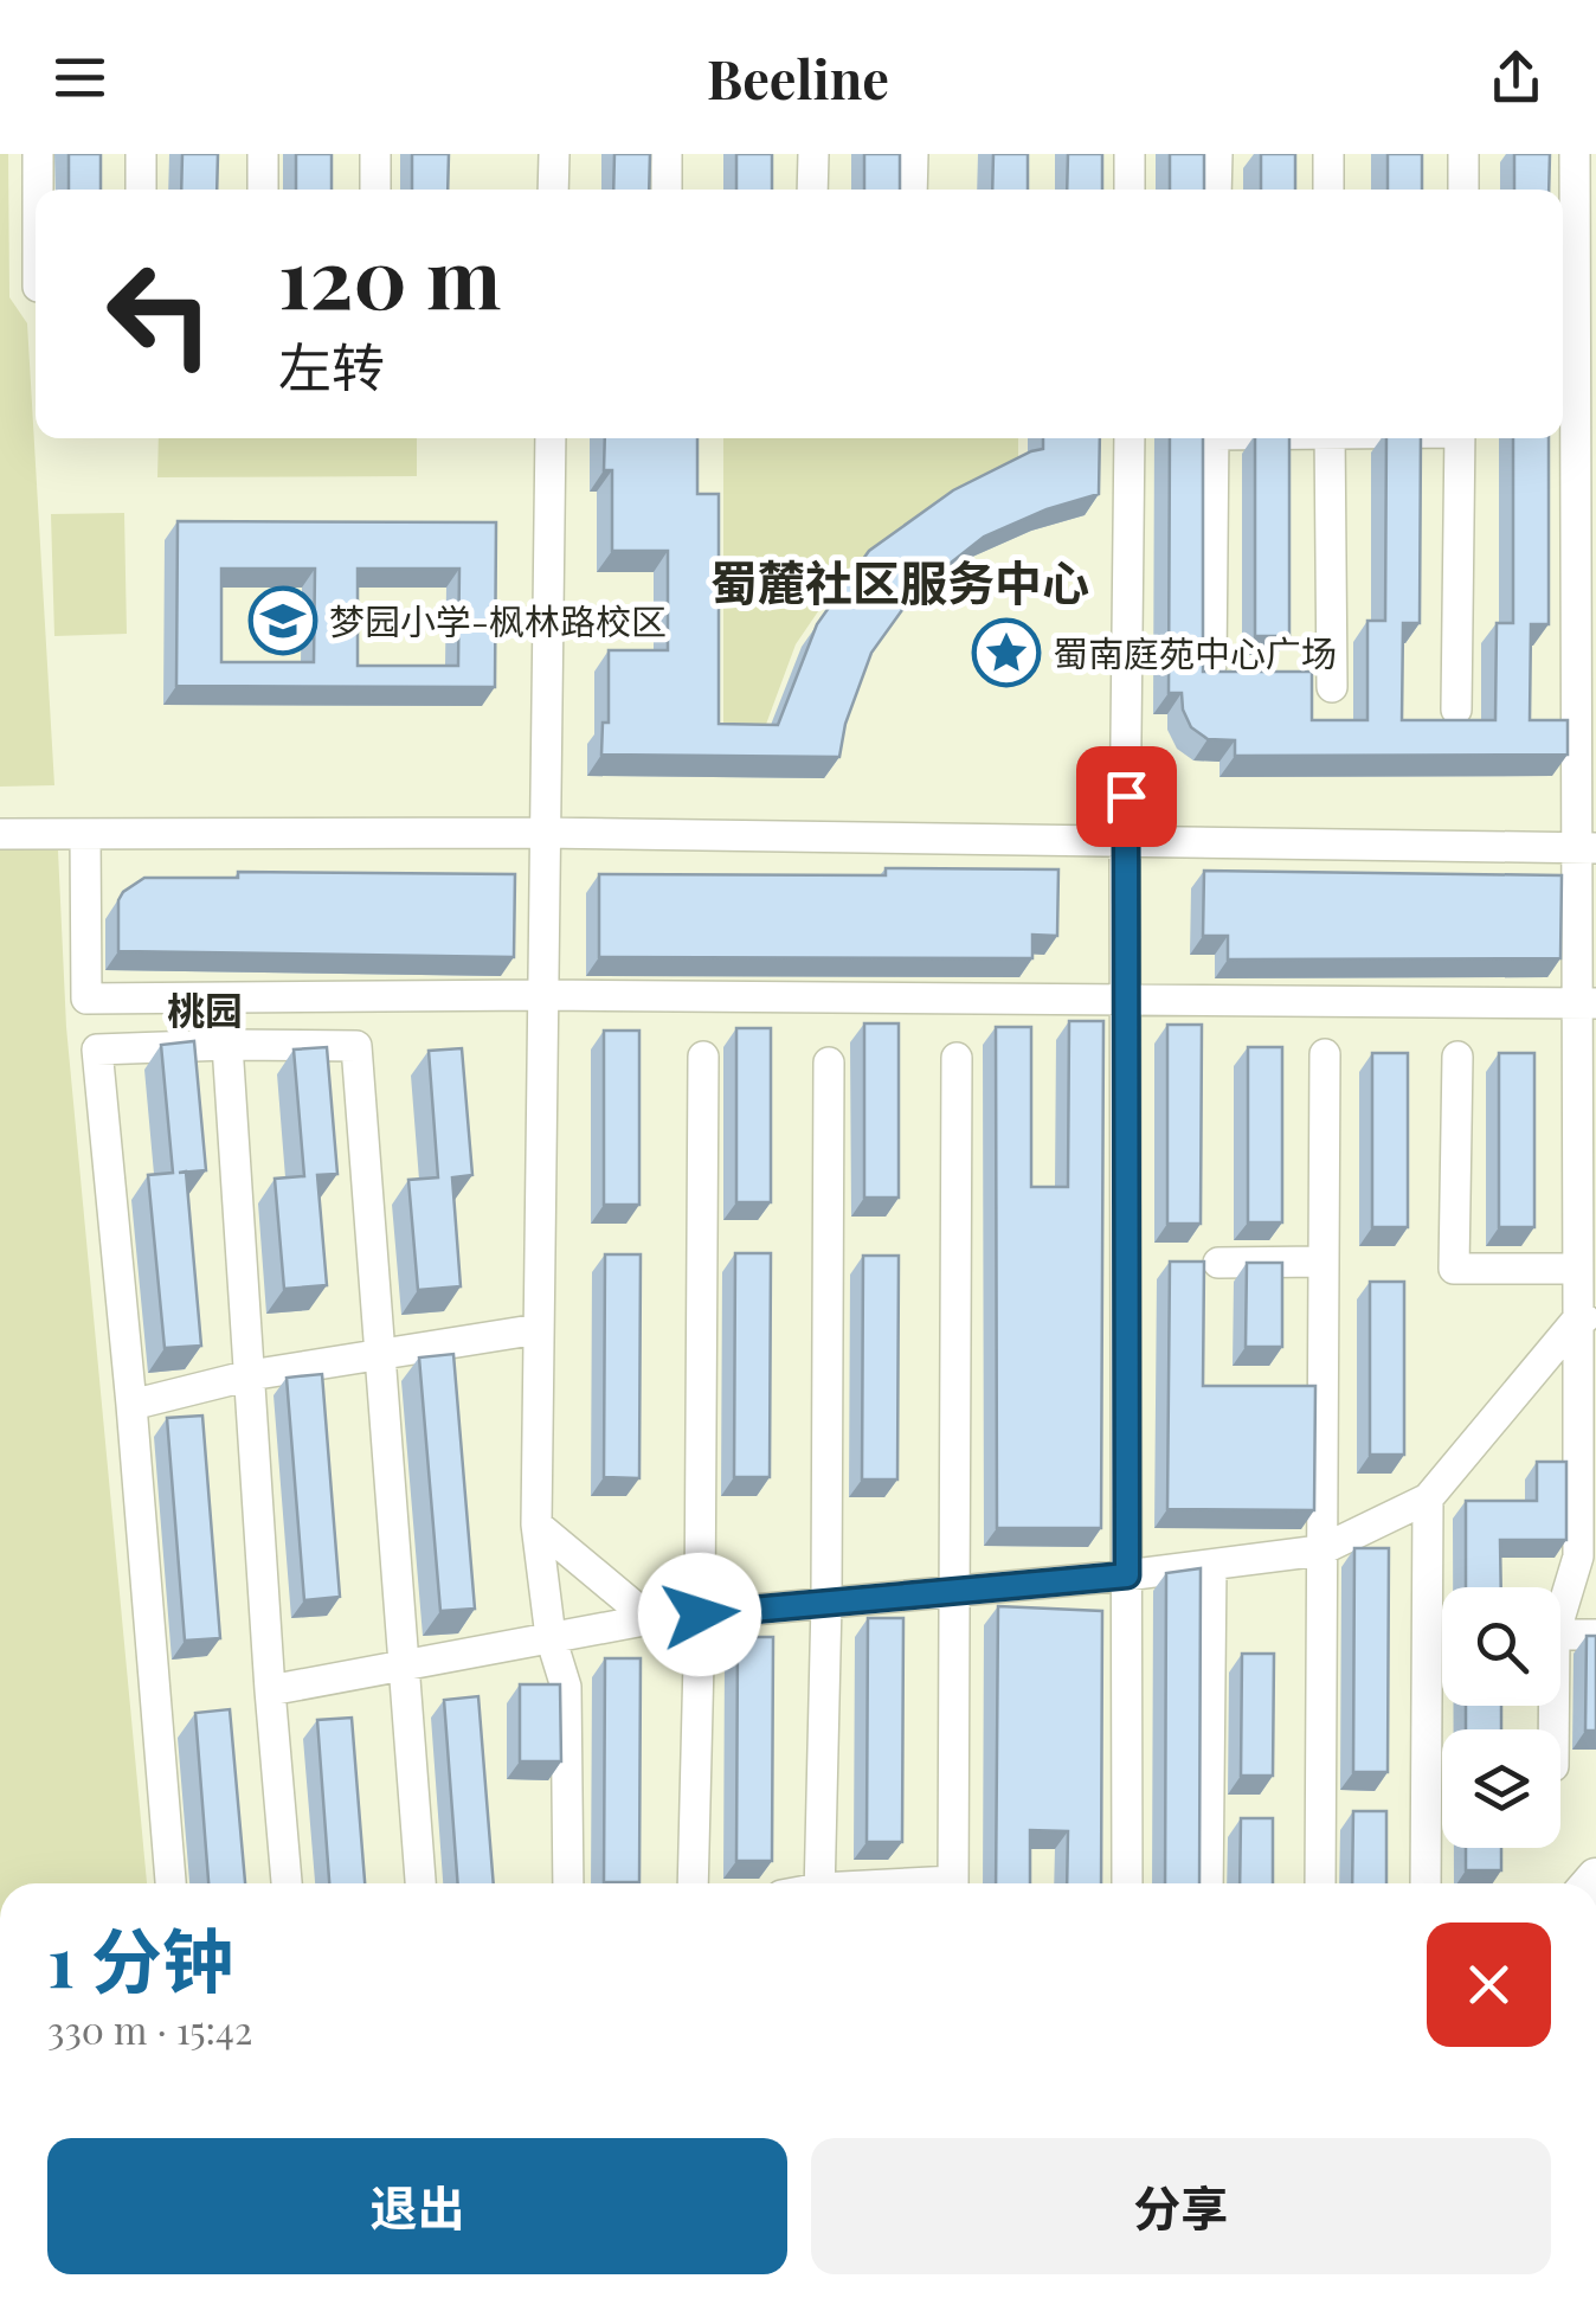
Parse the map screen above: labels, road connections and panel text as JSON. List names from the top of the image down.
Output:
{
  "districts": ["蜀麓社区服务中心", "桃园"],
  "places": {
    "school or university": ["梦园小学-枫林路校区"],
    "place": ["蜀南庭苑中心广场"]
  },
  "page": {
    "header": "Beeline",
    "turn": ["120 m", "左转"],
    "heading": ["1 分钟", "330 m · 15:42"],
    "buttons": ["退出", "分享"]
  }
}
